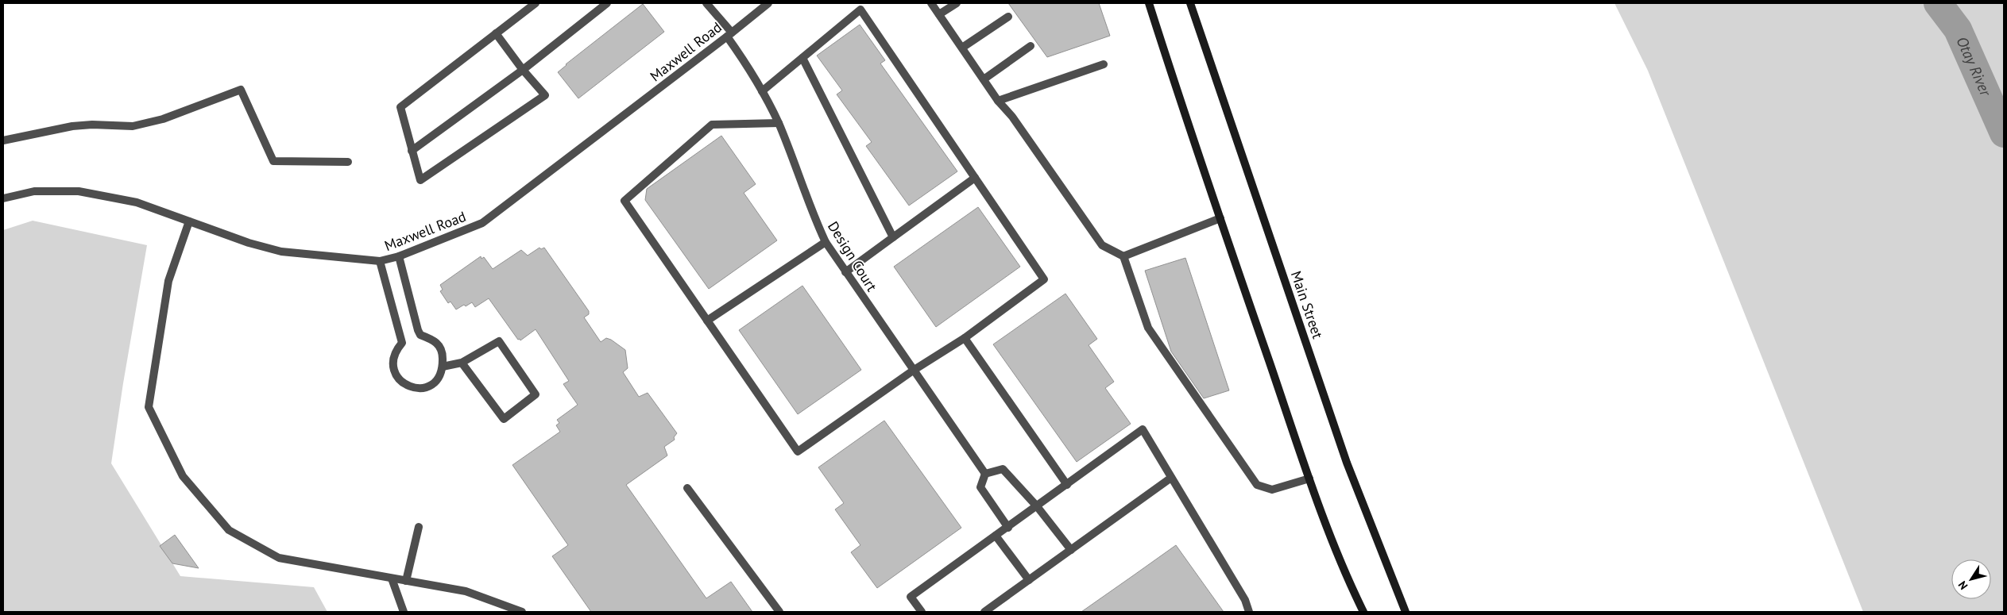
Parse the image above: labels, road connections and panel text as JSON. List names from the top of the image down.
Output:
{
  "streets": {
    "main road": ["Main Street"],
    "street": ["Maxwell Road", "Design Court"]
  },
  "crossings": [
    ["Maxwell Road", "Design Court"]
  ],
  "water": ["Otay River"],
  "north": "bottom left"
}
